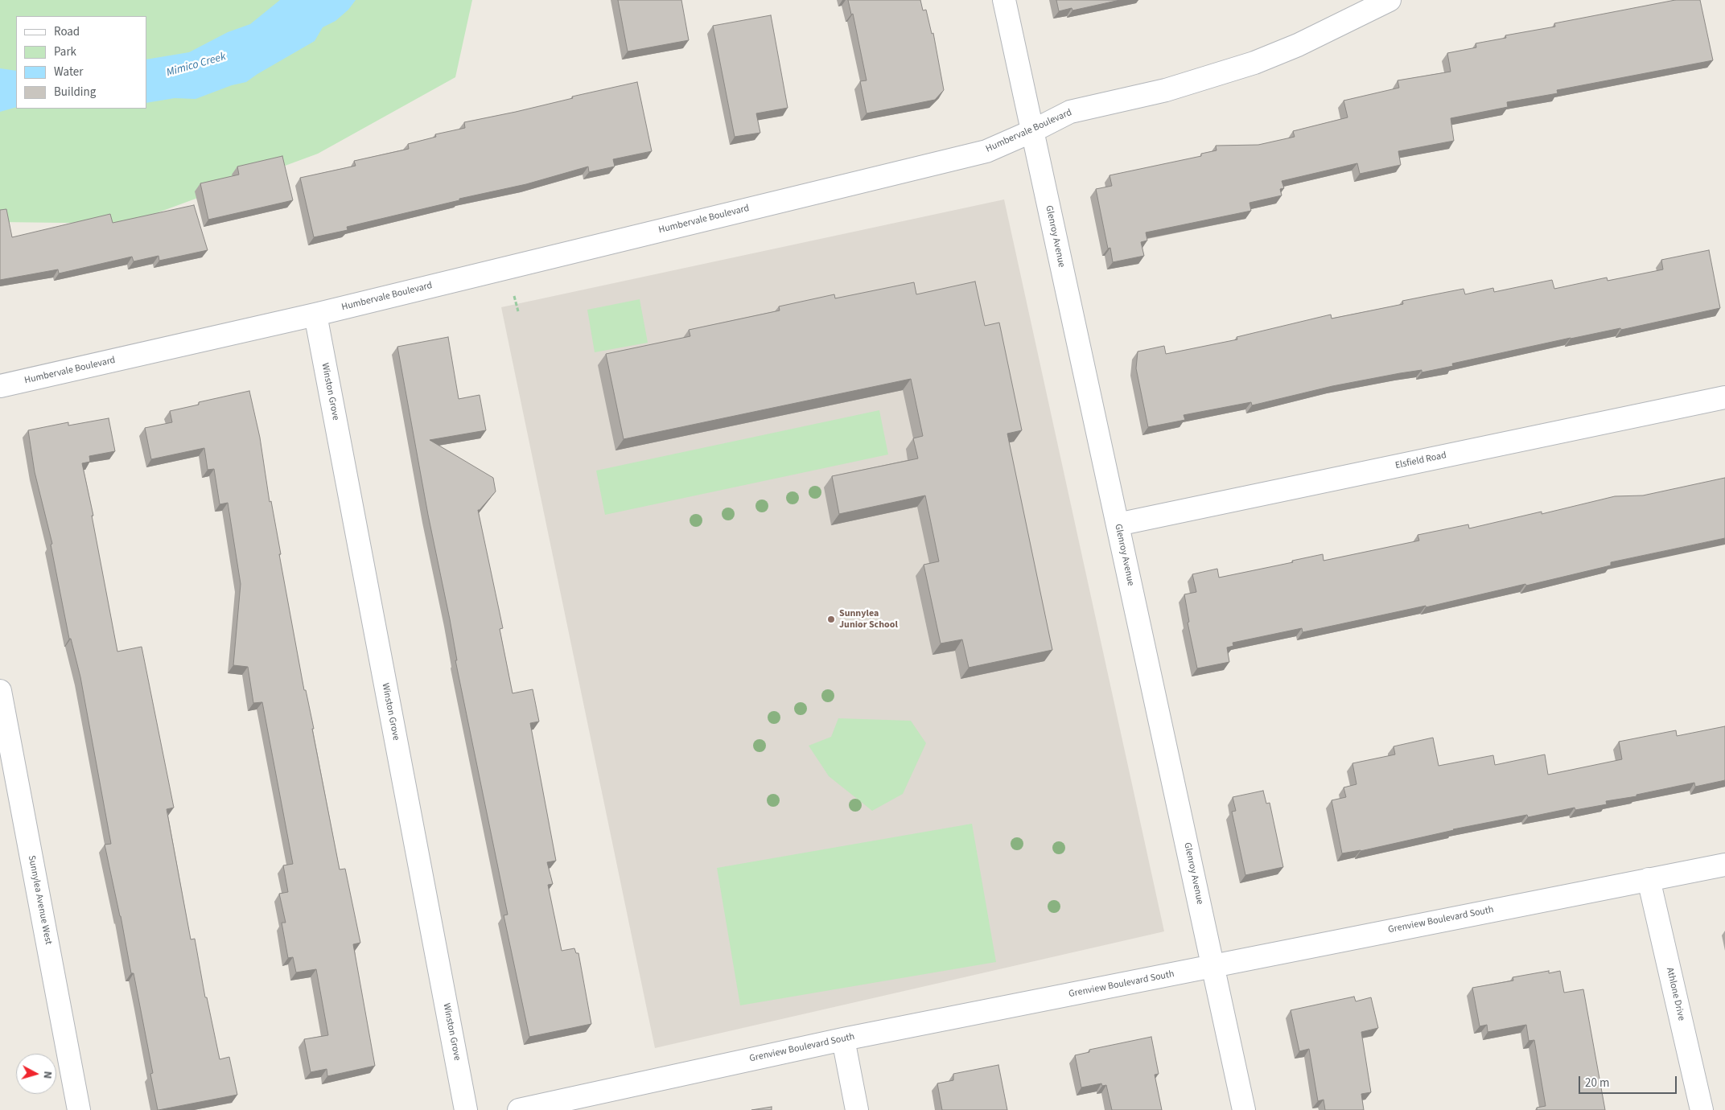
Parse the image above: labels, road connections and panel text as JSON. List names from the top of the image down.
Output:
{
  "streets": {
    "street": [
      "Humbervale Boulevard",
      "Glenroy Avenue",
      "Winston Grove",
      "Elsfield Road",
      "Sunnylea Avenue West",
      "Grenview Boulevard South",
      "Athlone Drive"
    ]
  },
  "crossings": [
    ["Humbervale Boulevard", "Glenroy Avenue"],
    ["Humbervale Boulevard", "Winston Grove"],
    ["Glenroy Avenue", "Elsfield Road"],
    ["Glenroy Avenue", "Grenview Boulevard South"],
    ["Grenview Boulevard South", "Athlone Drive"]
  ],
  "water": ["Mimico Creek"],
  "places": ["Sunnylea Junior School"],
  "legend": [
    "Road",
    "Park",
    "Water",
    "Building"
  ],
  "scale_bar": "20 m",
  "north": "right"
}
